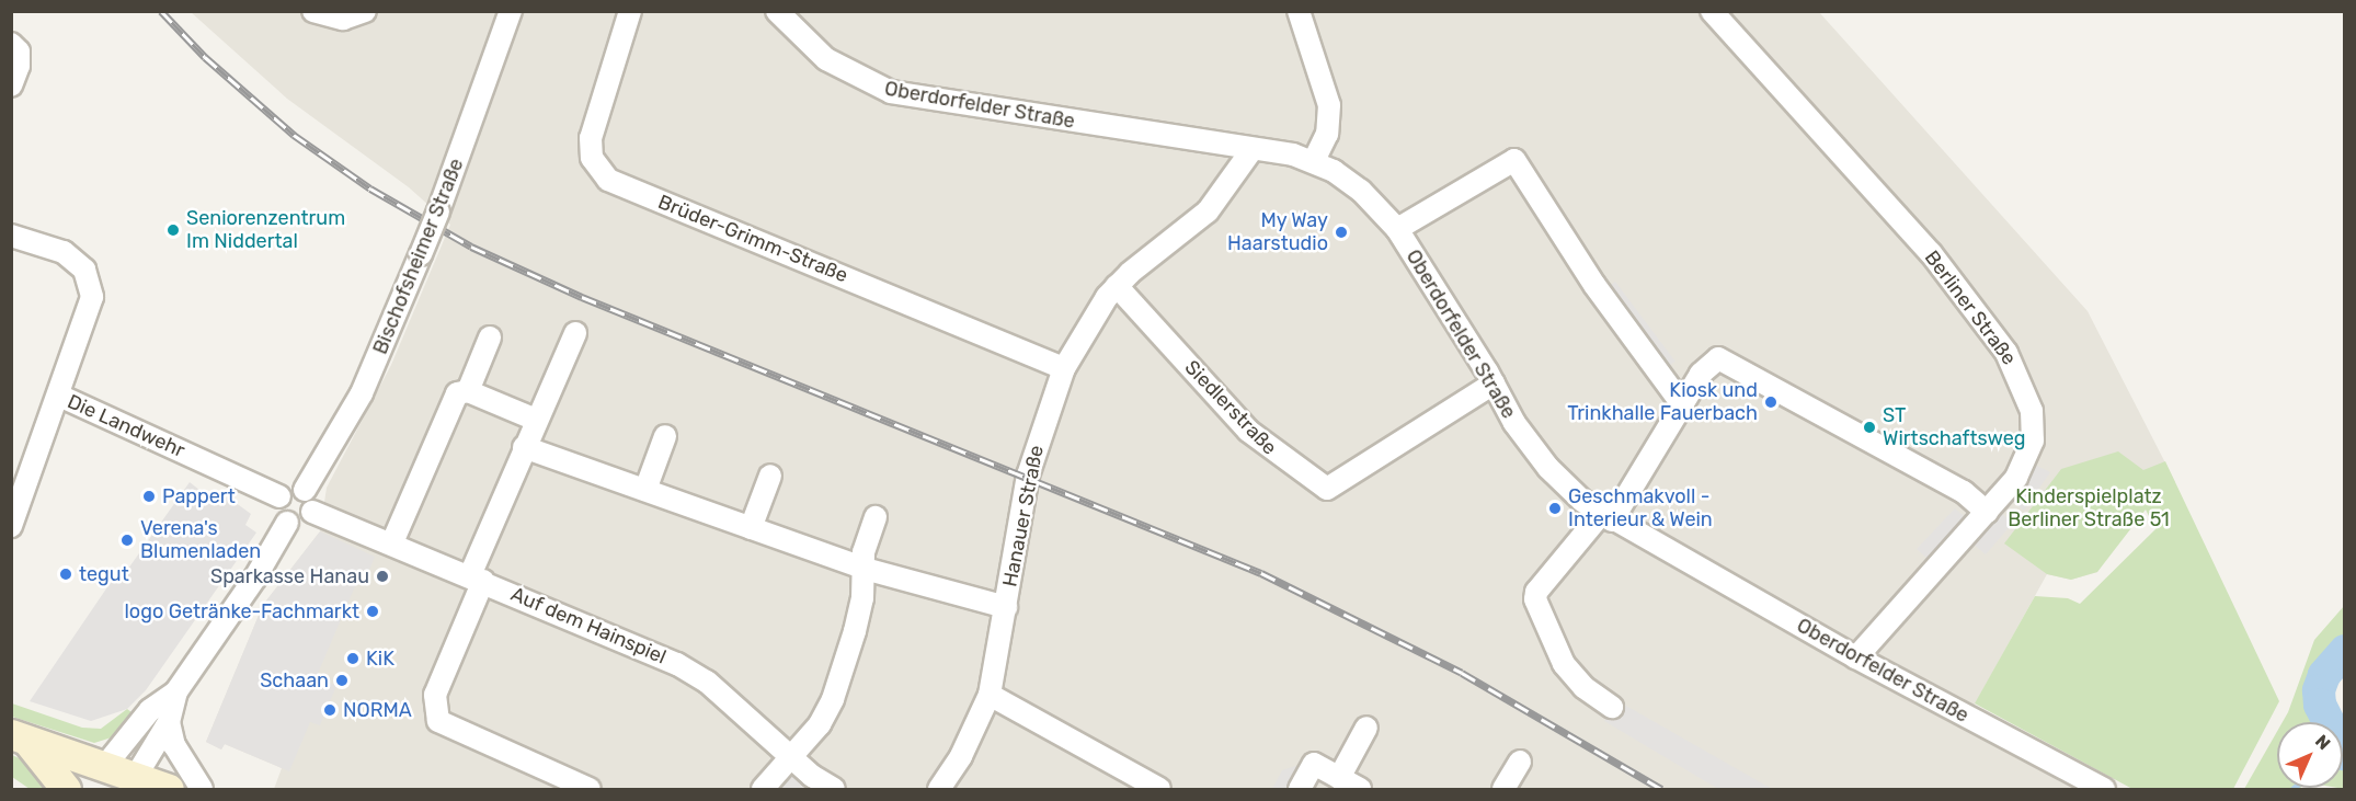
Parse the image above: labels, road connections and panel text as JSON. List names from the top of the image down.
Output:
{
  "streets": {
    "street": [
      "Oberdorfelder Straße",
      "Brüder-Grimm-Straße",
      "Bischofsheimer Straße",
      "Berliner Straße",
      "Siedlerstraße",
      "Die Landwehr",
      "Hanauer Straße",
      "Auf dem Hainspiel"
    ]
  },
  "crossings": [
    ["Oberdorfelder Straße", "Berliner Straße"],
    ["Oberdorfelder Straße", "Siedlerstraße"],
    ["Oberdorfelder Straße", "Hanauer Straße"],
    ["Brüder-Grimm-Straße", "Hanauer Straße"],
    ["Bischofsheimer Straße", "Die Landwehr"],
    ["Bischofsheimer Straße", "Auf dem Hainspiel"],
    ["Siedlerstraße", "Hanauer Straße"],
    ["Die Landwehr", "Auf dem Hainspiel"]
  ],
  "parks": ["Kinderspielplatz Berliner Straße 51"],
  "places": [
    "Seniorenzentrum Im Niddertal",
    "My Way Haarstudio",
    "Kiosk und Trinkhalle Fauerbach",
    "ST Wirtschaftsweg",
    "Pappert",
    "Geschmakvoll - Interieur & Wein",
    "Verena's Blumenladen",
    "tegut",
    "Sparkasse Hanau",
    "logo Getränke-Fachmarkt",
    "KiK",
    "Schaan",
    "NORMA"
  ],
  "north": "top right"
}
